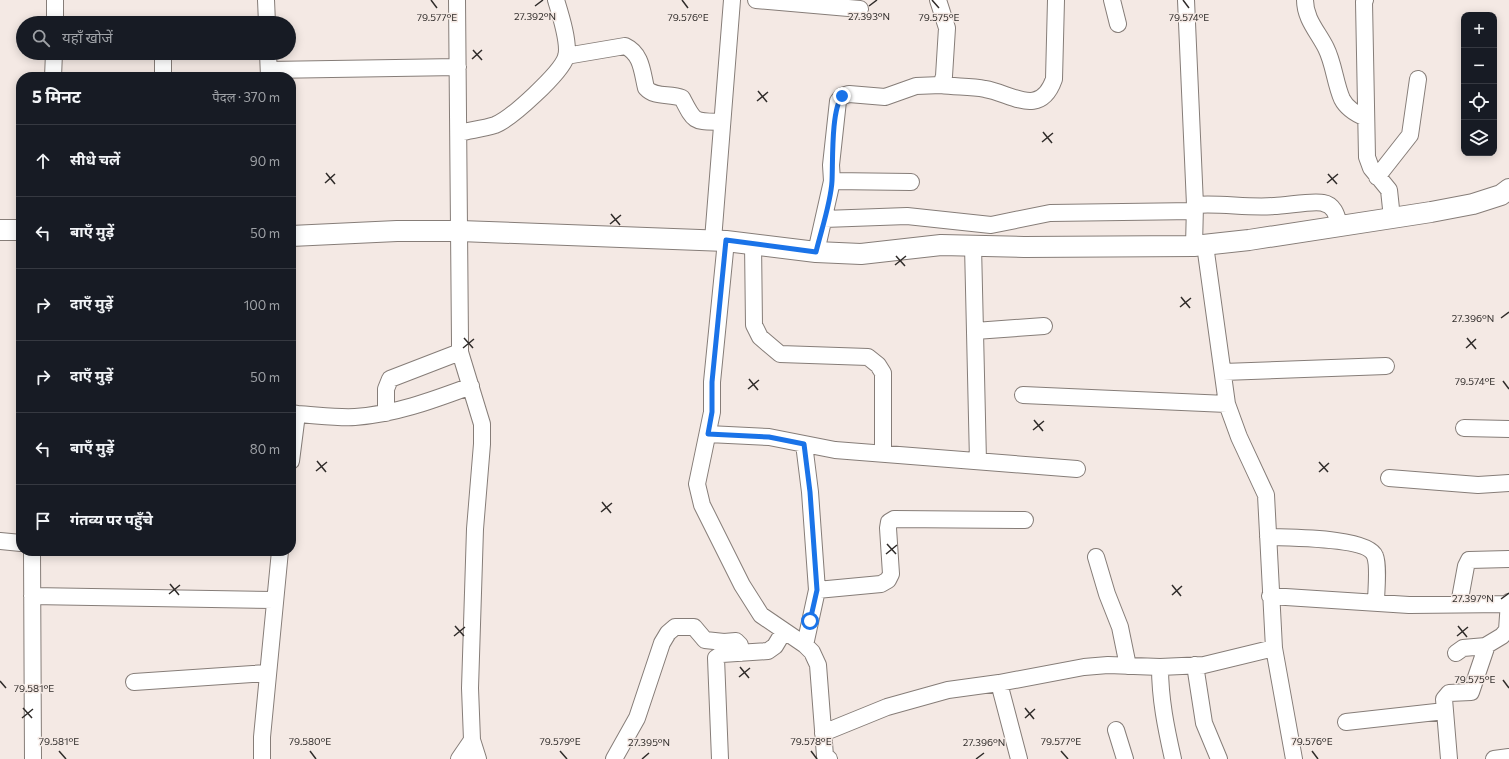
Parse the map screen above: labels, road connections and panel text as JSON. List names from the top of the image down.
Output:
{
  "page": {
    "map_buttons": ["+", "−"],
    "search": "यहाँ खोजें",
    "heading": ["5 मिनट", "पैदल · 370 m"],
    "list": [
      ["सीधे चलें", "90 m"],
      ["बाएँ मुड़ें", "50 m"],
      ["दाएँ मुड़ें", "100 m"],
      ["दाएँ मुड़ें", "50 m"],
      ["बाएँ मुड़ें", "80 m"],
      "गंतव्य पर पहुँचे"
    ]
  },
  "coordinates": [
    "27.392°N",
    "27.393°N",
    "79.574°E",
    "79.577°E",
    "79.576°E",
    "79.575°E",
    "27.396°N",
    "27.397°N",
    "79.581°E",
    "79.580°E",
    "79.579°E",
    "79.578°E",
    "27.395°N"
  ]
}
